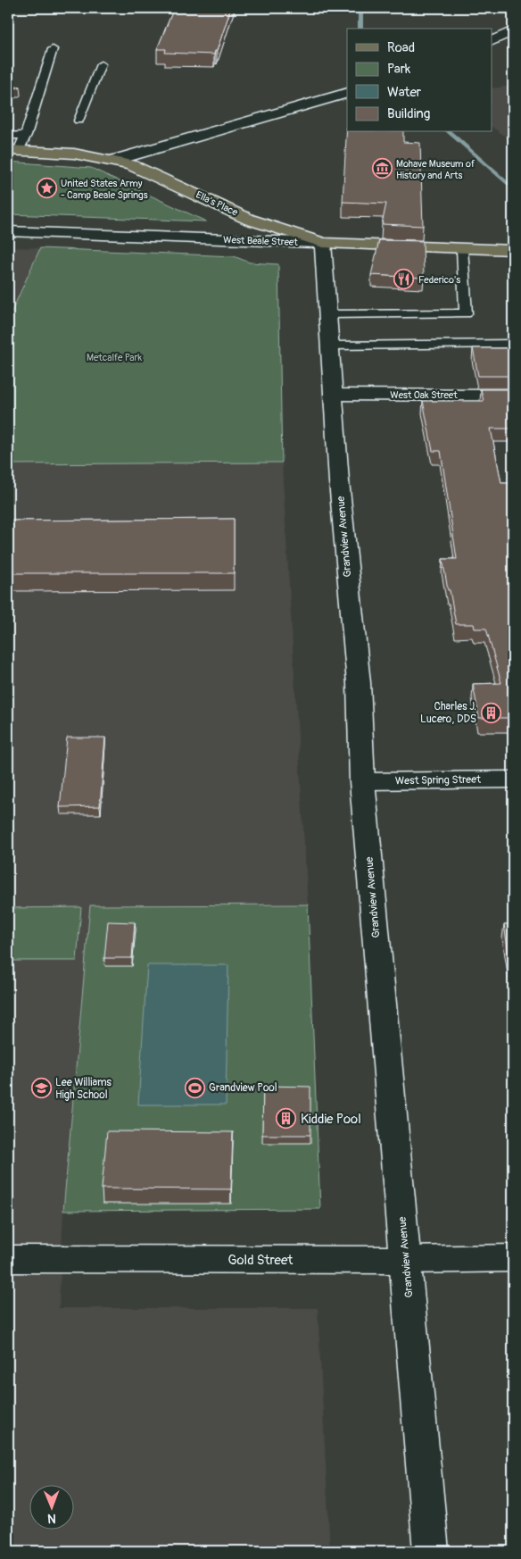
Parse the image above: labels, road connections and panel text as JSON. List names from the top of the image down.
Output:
{
  "streets": {
    "main road": [
      "Ella's Place",
      "West Beale Street",
      "West Oak Street",
      "Grandview Avenue",
      "West Spring Street",
      "Gold Street"
    ]
  },
  "crossings": [
    ["Ella's Place", "West Beale Street"],
    ["Ella's Place", "Grandview Avenue"],
    ["West Beale Street", "Grandview Avenue"],
    ["West Oak Street", "Grandview Avenue"],
    ["Grandview Avenue", "West Spring Street"],
    ["Grandview Avenue", "Gold Street"]
  ],
  "parks": ["Metcalfe Park"],
  "places": {
    "museum": ["Mohave Museum of History and Arts"],
    "place": ["United States Army - Camp Beale Springs"],
    "restaurant": ["Federico's"],
    "building": ["Charles J. Lucero, DDS", "Kiddie Pool"],
    "sports": ["Grandview Pool"],
    "school or university": ["Lee Williams High School"]
  },
  "legend": [
    "Road",
    "Park",
    "Water",
    "Building"
  ],
  "north": "bottom"
}
